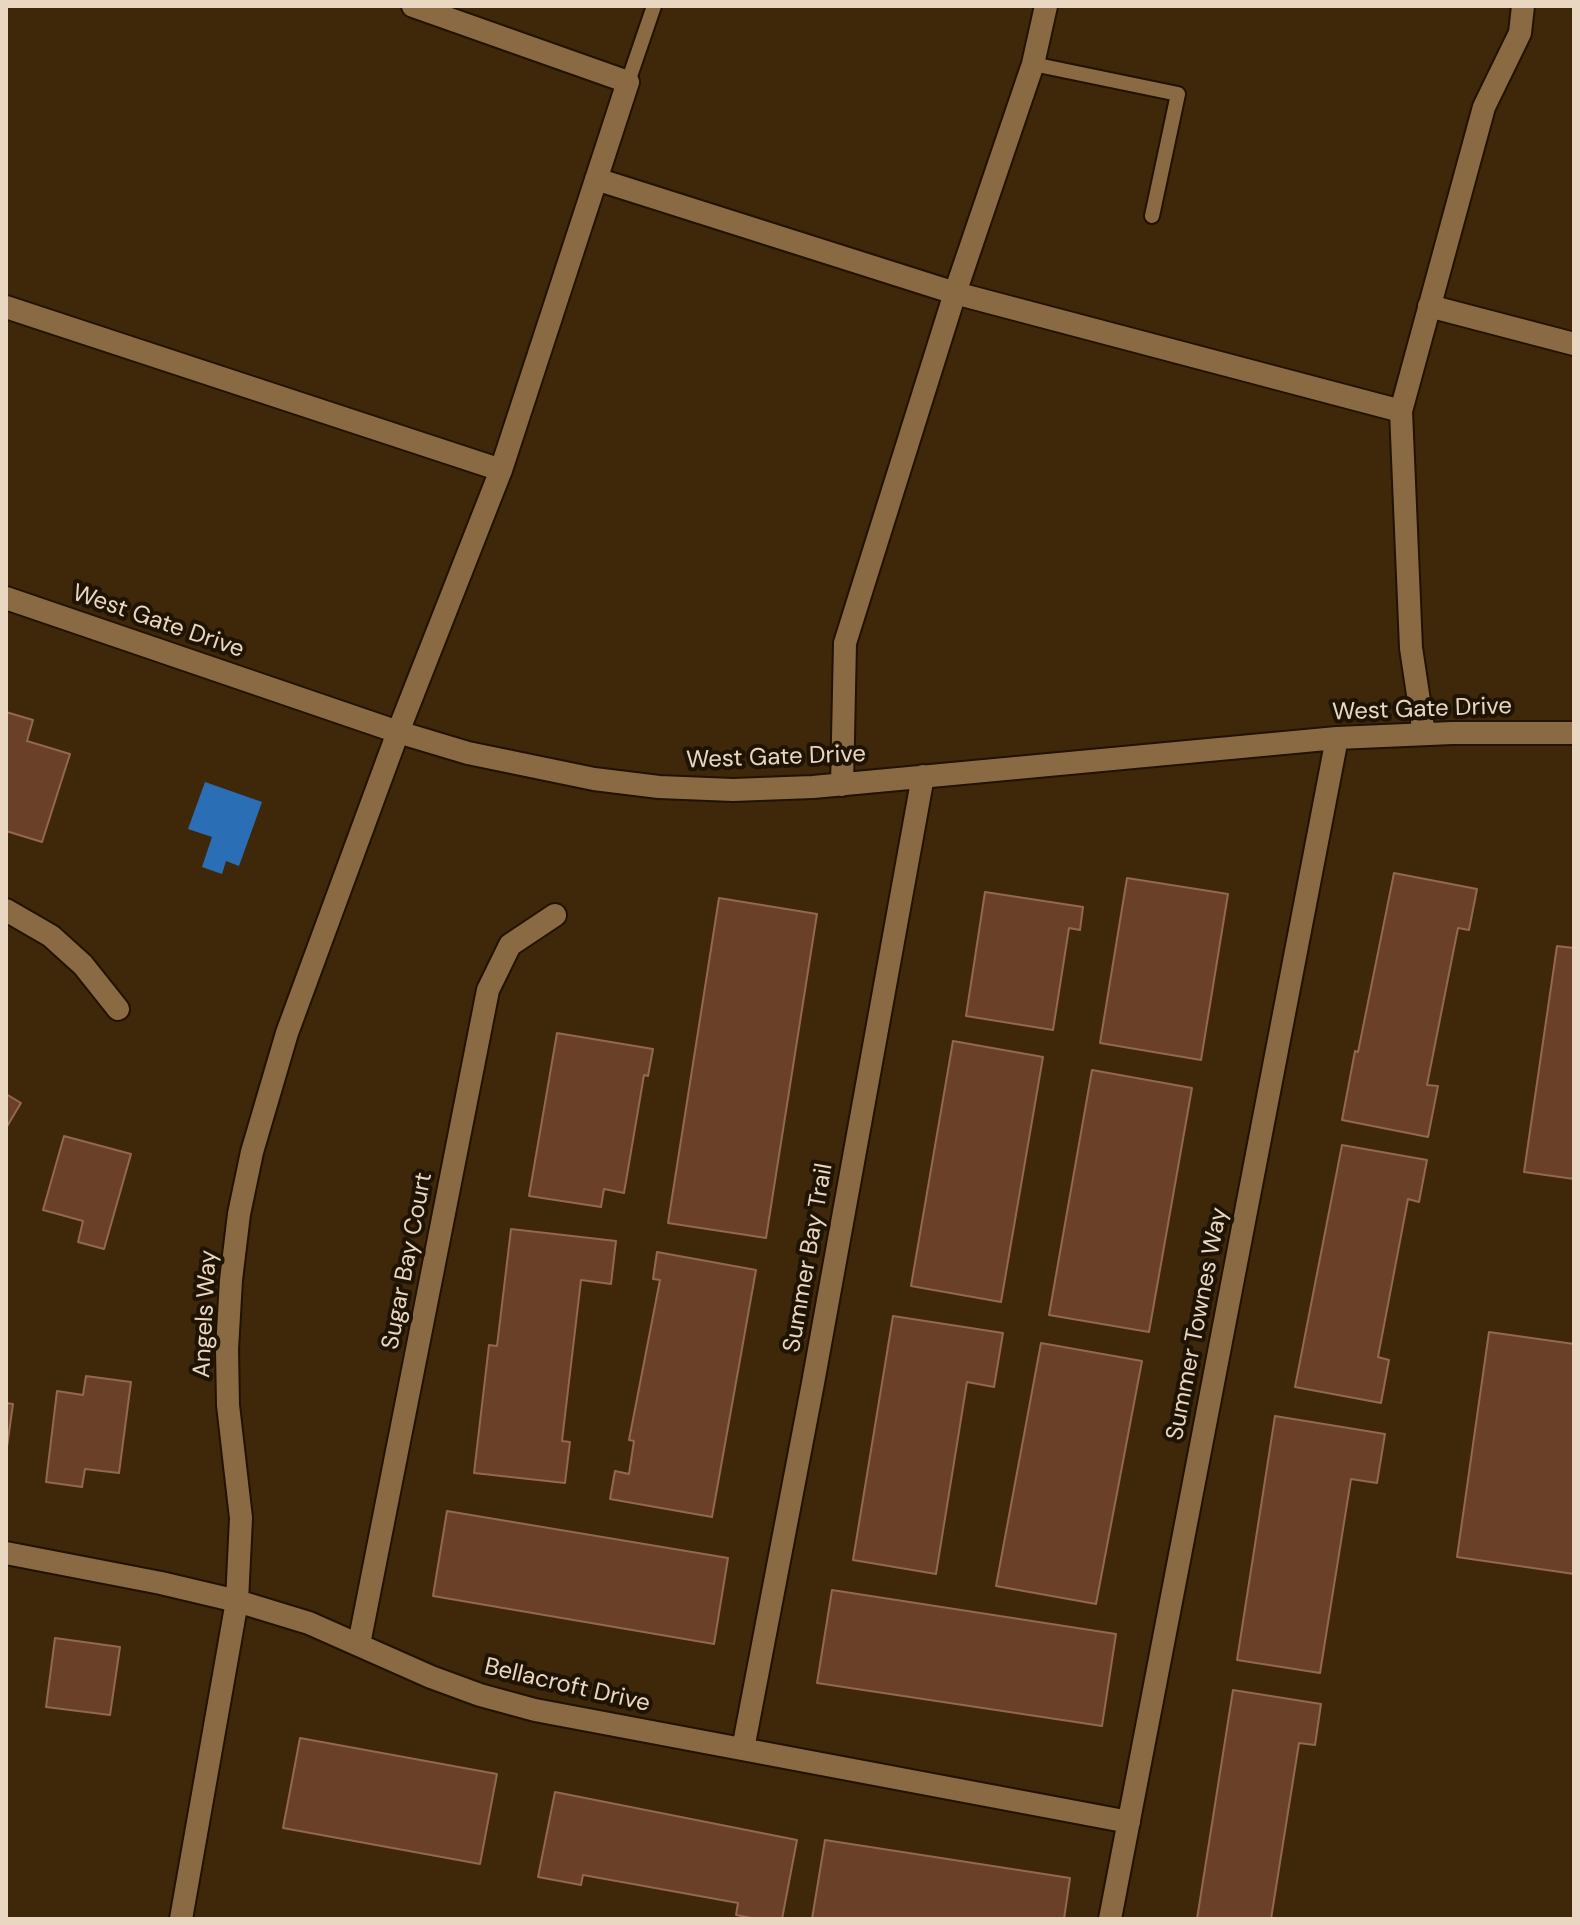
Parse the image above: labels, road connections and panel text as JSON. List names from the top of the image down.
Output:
{
  "streets": {
    "street": [
      "West Gate Drive",
      "Summer Bay Trail",
      "Sugar Bay Court",
      "Angels Way",
      "Summer Townes Way",
      "Bellacroft Drive"
    ]
  },
  "crossings": [
    ["West Gate Drive", "Summer Bay Trail"],
    ["West Gate Drive", "Angels Way"],
    ["West Gate Drive", "Summer Townes Way"],
    ["Summer Bay Trail", "Bellacroft Drive"],
    ["Sugar Bay Court", "Bellacroft Drive"],
    ["Angels Way", "Bellacroft Drive"],
    ["Summer Townes Way", "Bellacroft Drive"]
  ]
}
